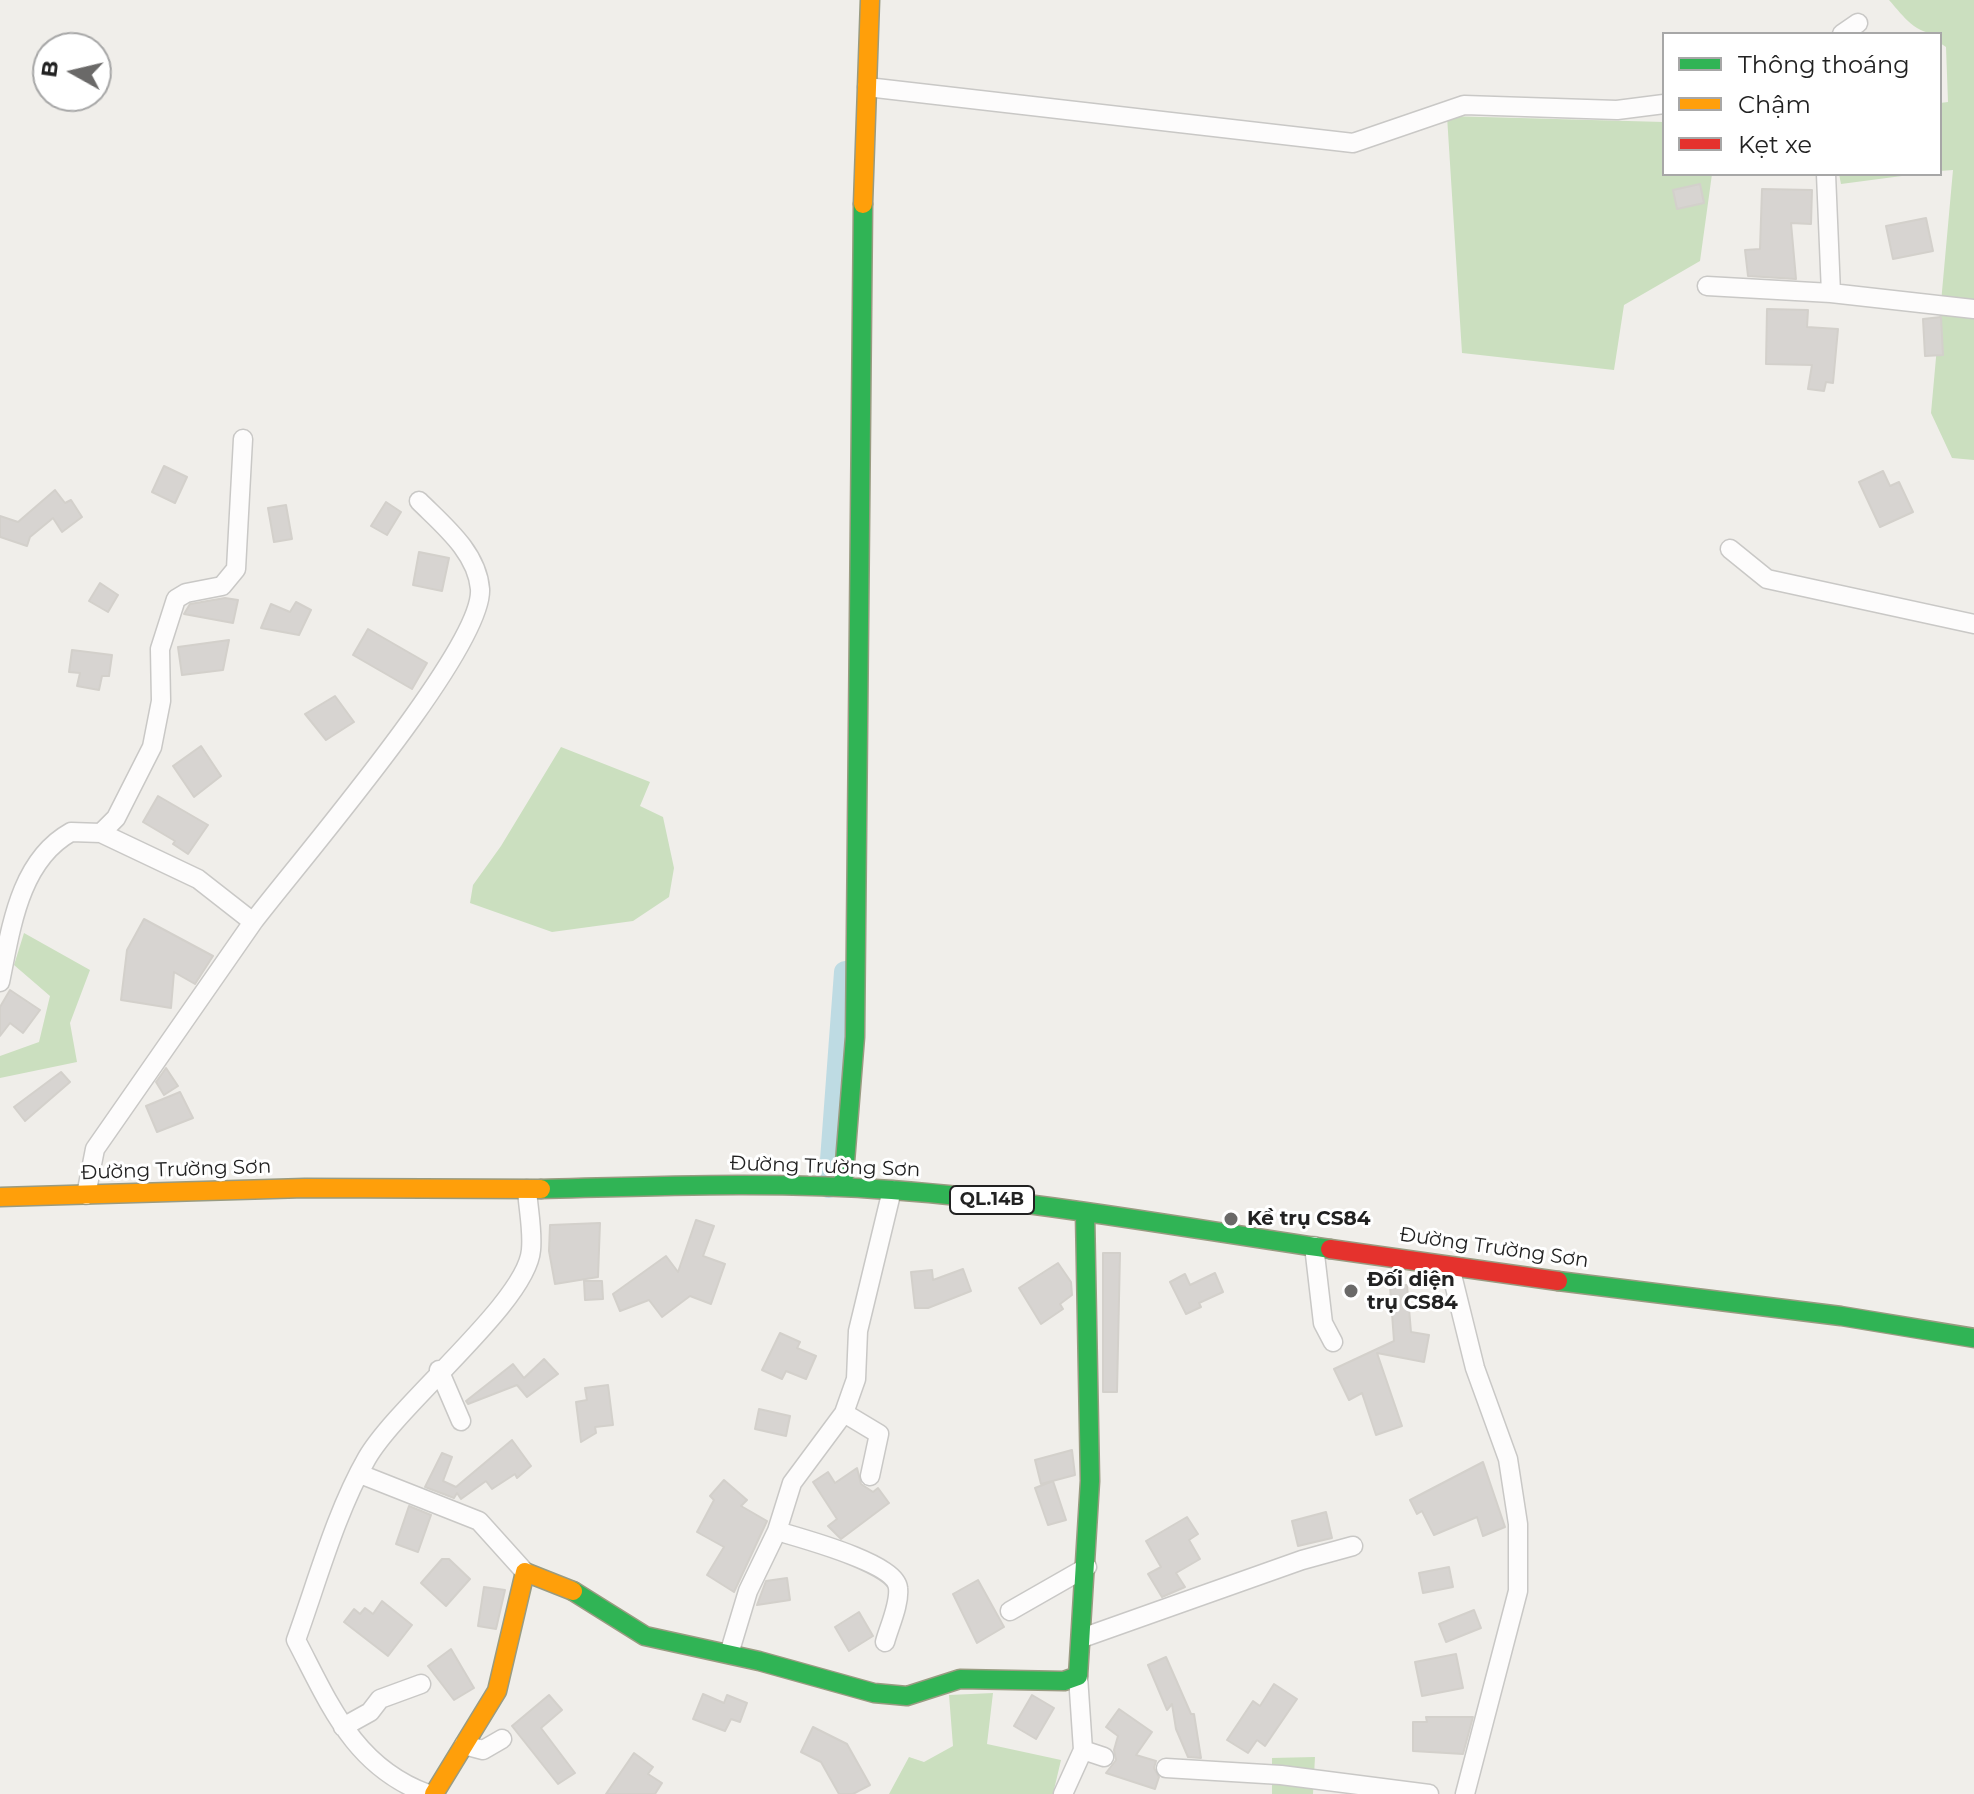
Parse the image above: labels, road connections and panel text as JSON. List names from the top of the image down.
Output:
{
  "streets": {
    "main road": ["Đường Trường Sơn", "QL.14B"]
  },
  "places": ["Kề trụ CS84", "Đối diện trụ CS84"],
  "legend": ["Thông thoáng", "Chậm", "Kẹt xe"],
  "north": "left"
}
